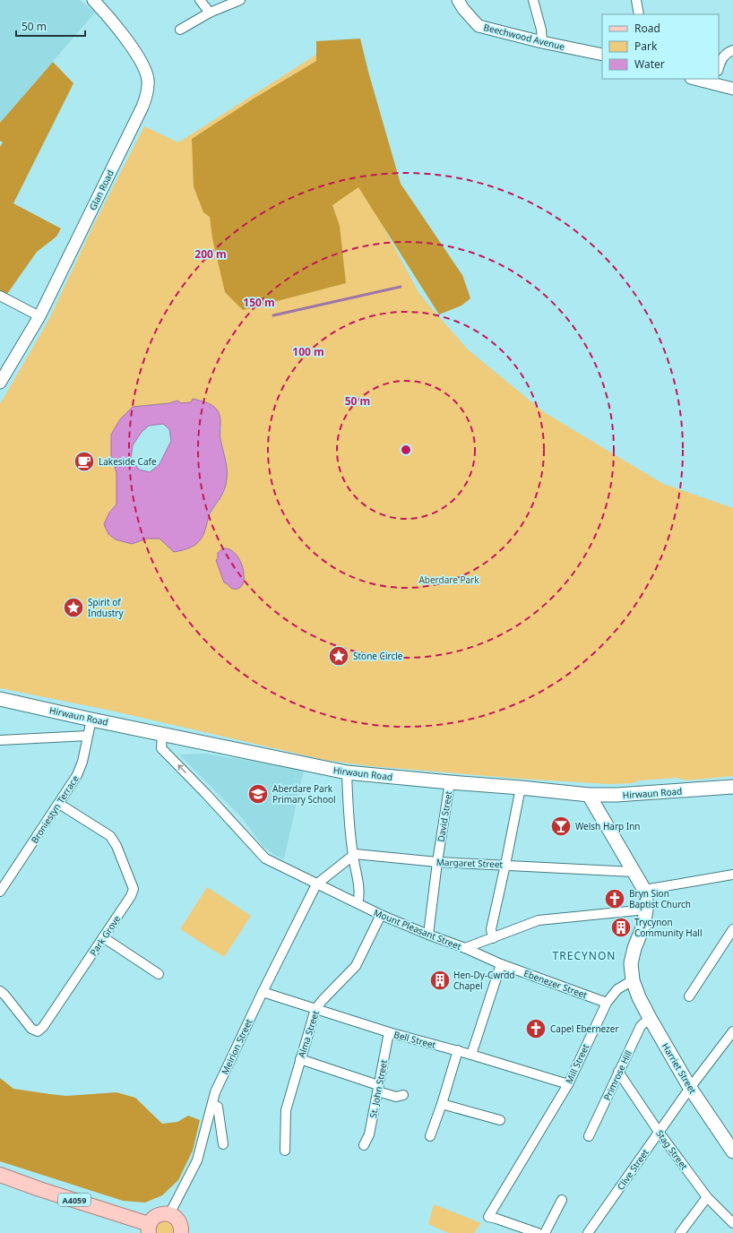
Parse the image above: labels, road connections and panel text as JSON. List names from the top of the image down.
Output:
{
  "streets": {
    "main road": ["Hirwaun Road", "Harriet Street", "A4059"],
    "street": [
      "Beechwood Avenue",
      "Glan Road",
      "Broniestyn Terrace",
      "David Street",
      "Margaret Street",
      "Mount Pleasant Street",
      "Park Grove",
      "Ebenezer Street",
      "Alma Street",
      "Bell Street",
      "Meirion Street",
      "Mill Street",
      "Primrose Hill",
      "St. John Street",
      "Stag Street",
      "Clive Street"
    ]
  },
  "crossings": [
    ["Hirwaun Road", "Broniestyn Terrace"],
    ["Hirwaun Road", "David Street"],
    ["Hirwaun Road", "Mount Pleasant Street"],
    ["Broniestyn Terrace", "Park Grove"],
    ["David Street", "Margaret Street"],
    ["David Street", "Mount Pleasant Street"],
    ["Mount Pleasant Street", "Ebenezer Street"],
    ["Mount Pleasant Street", "Alma Street"],
    ["Mount Pleasant Street", "Meirion Street"],
    ["Ebenezer Street", "Mill Street"],
    ["Alma Street", "Bell Street"],
    ["Bell Street", "Meirion Street"],
    ["Bell Street", "Mill Street"],
    ["Bell Street", "St. John Street"],
    ["Mill Street", "Harriet Street"],
    ["Harriet Street", "Primrose Hill"],
    ["Harriet Street", "Clive Street"],
    ["Primrose Hill", "Stag Street"],
    ["Stag Street", "Clive Street"]
  ],
  "one_way": ["Mount Pleasant Street"],
  "districts": ["TRECYNON"],
  "parks": ["Aberdare Park"],
  "places": {
    "cafe": ["Lakeside Cafe"],
    "place": ["Spirit of Industry", "Stone Circle"],
    "school or university": ["Aberdare Park Primary School"],
    "bar": ["Welsh Harp Inn"],
    "church": ["Bryn Sion Baptist Church", "Capel Ebernezer"],
    "building": ["Trycynon Community Hall", "Hen-Dy-Cwrdd Chapel"]
  },
  "legend": ["Road", "Park", "Water"],
  "scale_bar": "50 m",
  "rings": [
    "200 m",
    "150 m",
    "100 m",
    "50 m"
  ]
}
